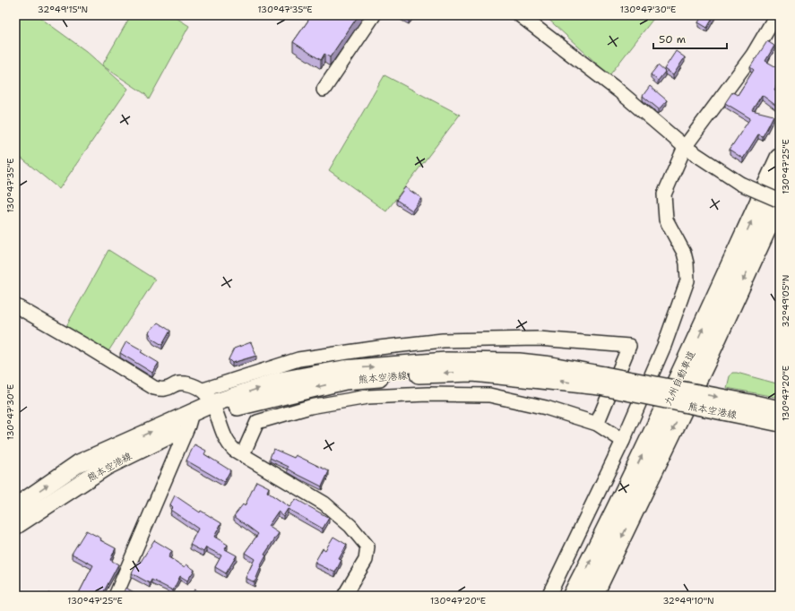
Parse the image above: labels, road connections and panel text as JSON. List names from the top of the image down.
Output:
{
  "streets": {
    "highway": ["九州自動車道"],
    "main road": ["熊本空港線"]
  },
  "scale_bar": "50 m",
  "coordinates": [
    "32°49'15\"N",
    "130°47'35\"E",
    "130°47'30\"E",
    "130°47'25\"E",
    "32°49'05\"N",
    "130°47'20\"E",
    "32°49'10\"N"
  ]
}
